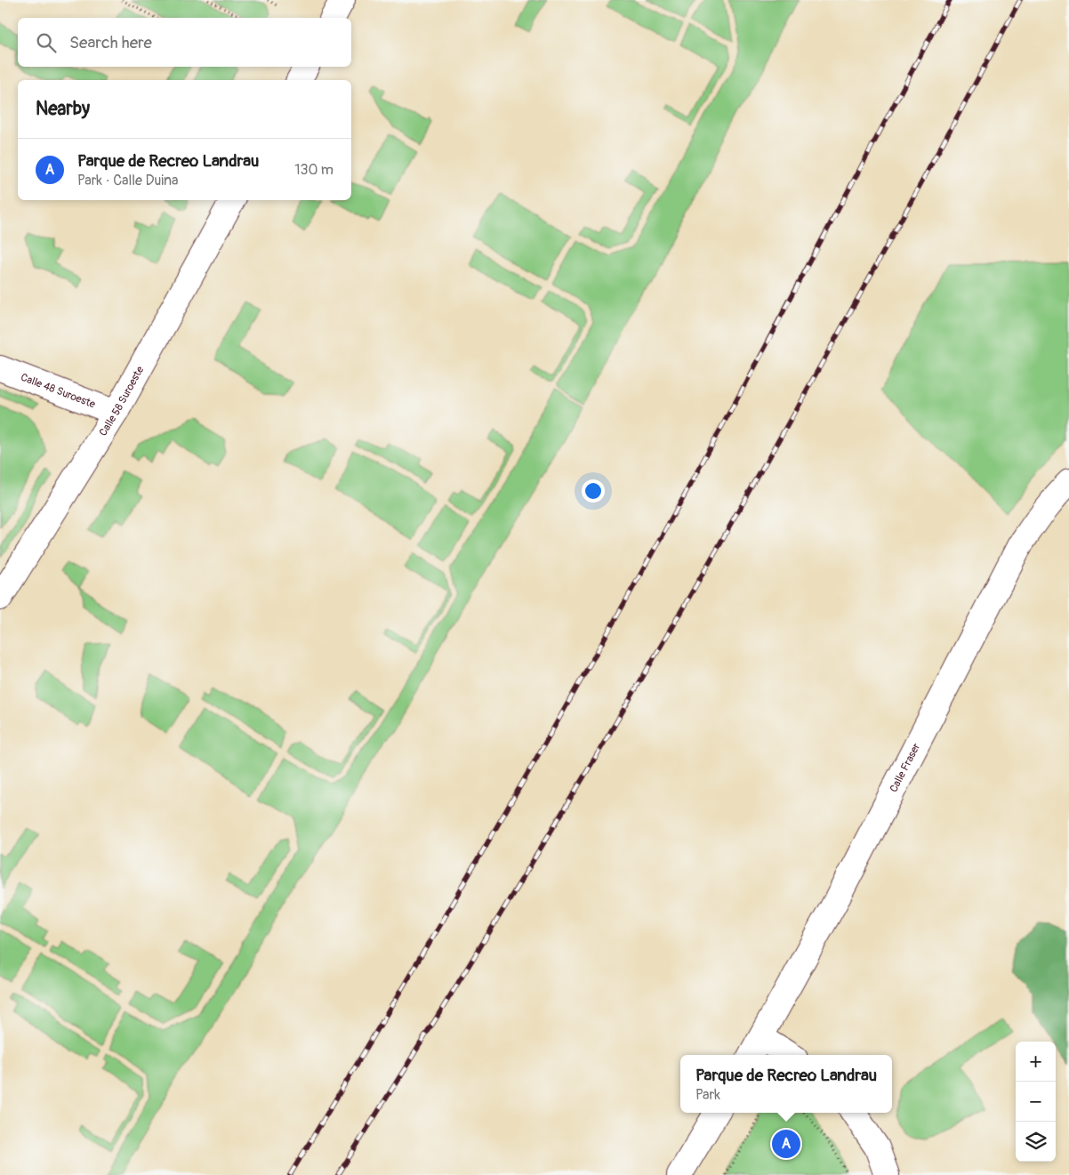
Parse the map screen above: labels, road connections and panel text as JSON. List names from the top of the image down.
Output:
{
  "streets": {
    "street": ["Calle 48 Suroeste", "Calle 58 Suroeste", "Calle Fraser"]
  },
  "crossings": [
    ["Calle 48 Suroeste", "Calle 58 Suroeste"]
  ],
  "page": {
    "search": "Search here",
    "heading": "Nearby",
    "list": [
      {
        "mark": "A",
        "name": "Parque de Recreo Landrau",
        "note": "Park · Calle Duina",
        "value": "130 m"
      }
    ],
    "map_buttons": ["+", "−"],
    "popup": ["Parque de Recreo Landrau", "Park"],
    "pins": "A"
  }
}
